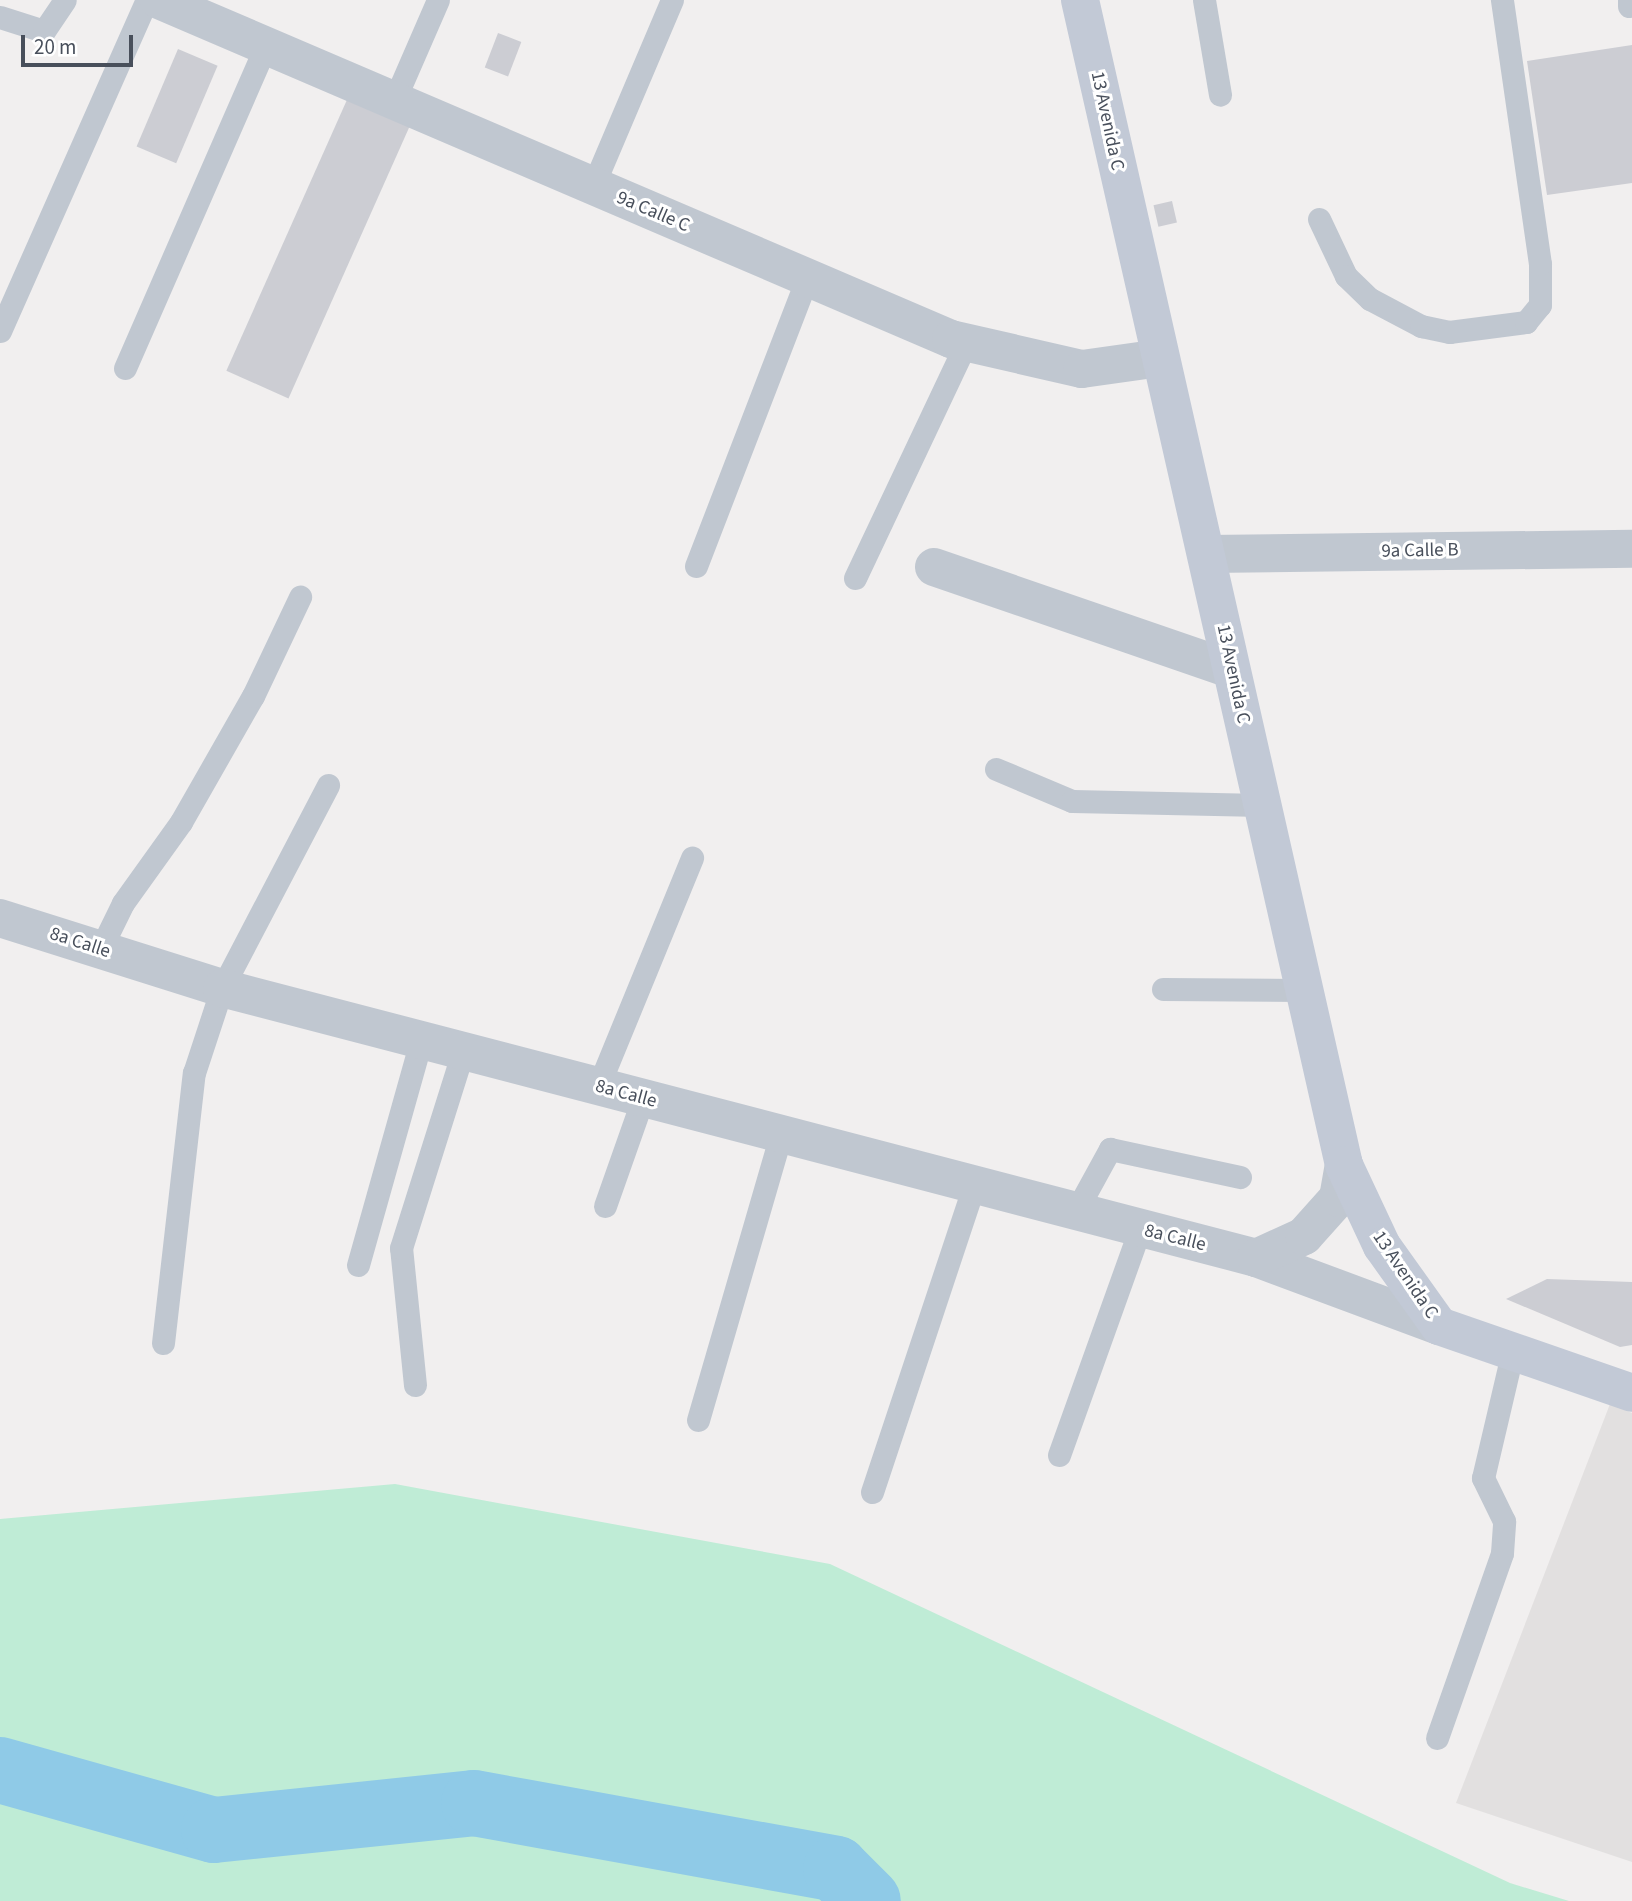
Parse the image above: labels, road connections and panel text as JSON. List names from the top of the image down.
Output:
{
  "streets": {
    "street": [
      "13 Avenida C",
      "9a Calle C",
      "9a Calle B",
      "8a Calle"
    ]
  },
  "crossings": [
    ["13 Avenida C", "9a Calle C"],
    ["13 Avenida C", "9a Calle B"],
    ["13 Avenida C", "8a Calle"]
  ],
  "scale_bar": "20 m"
}
